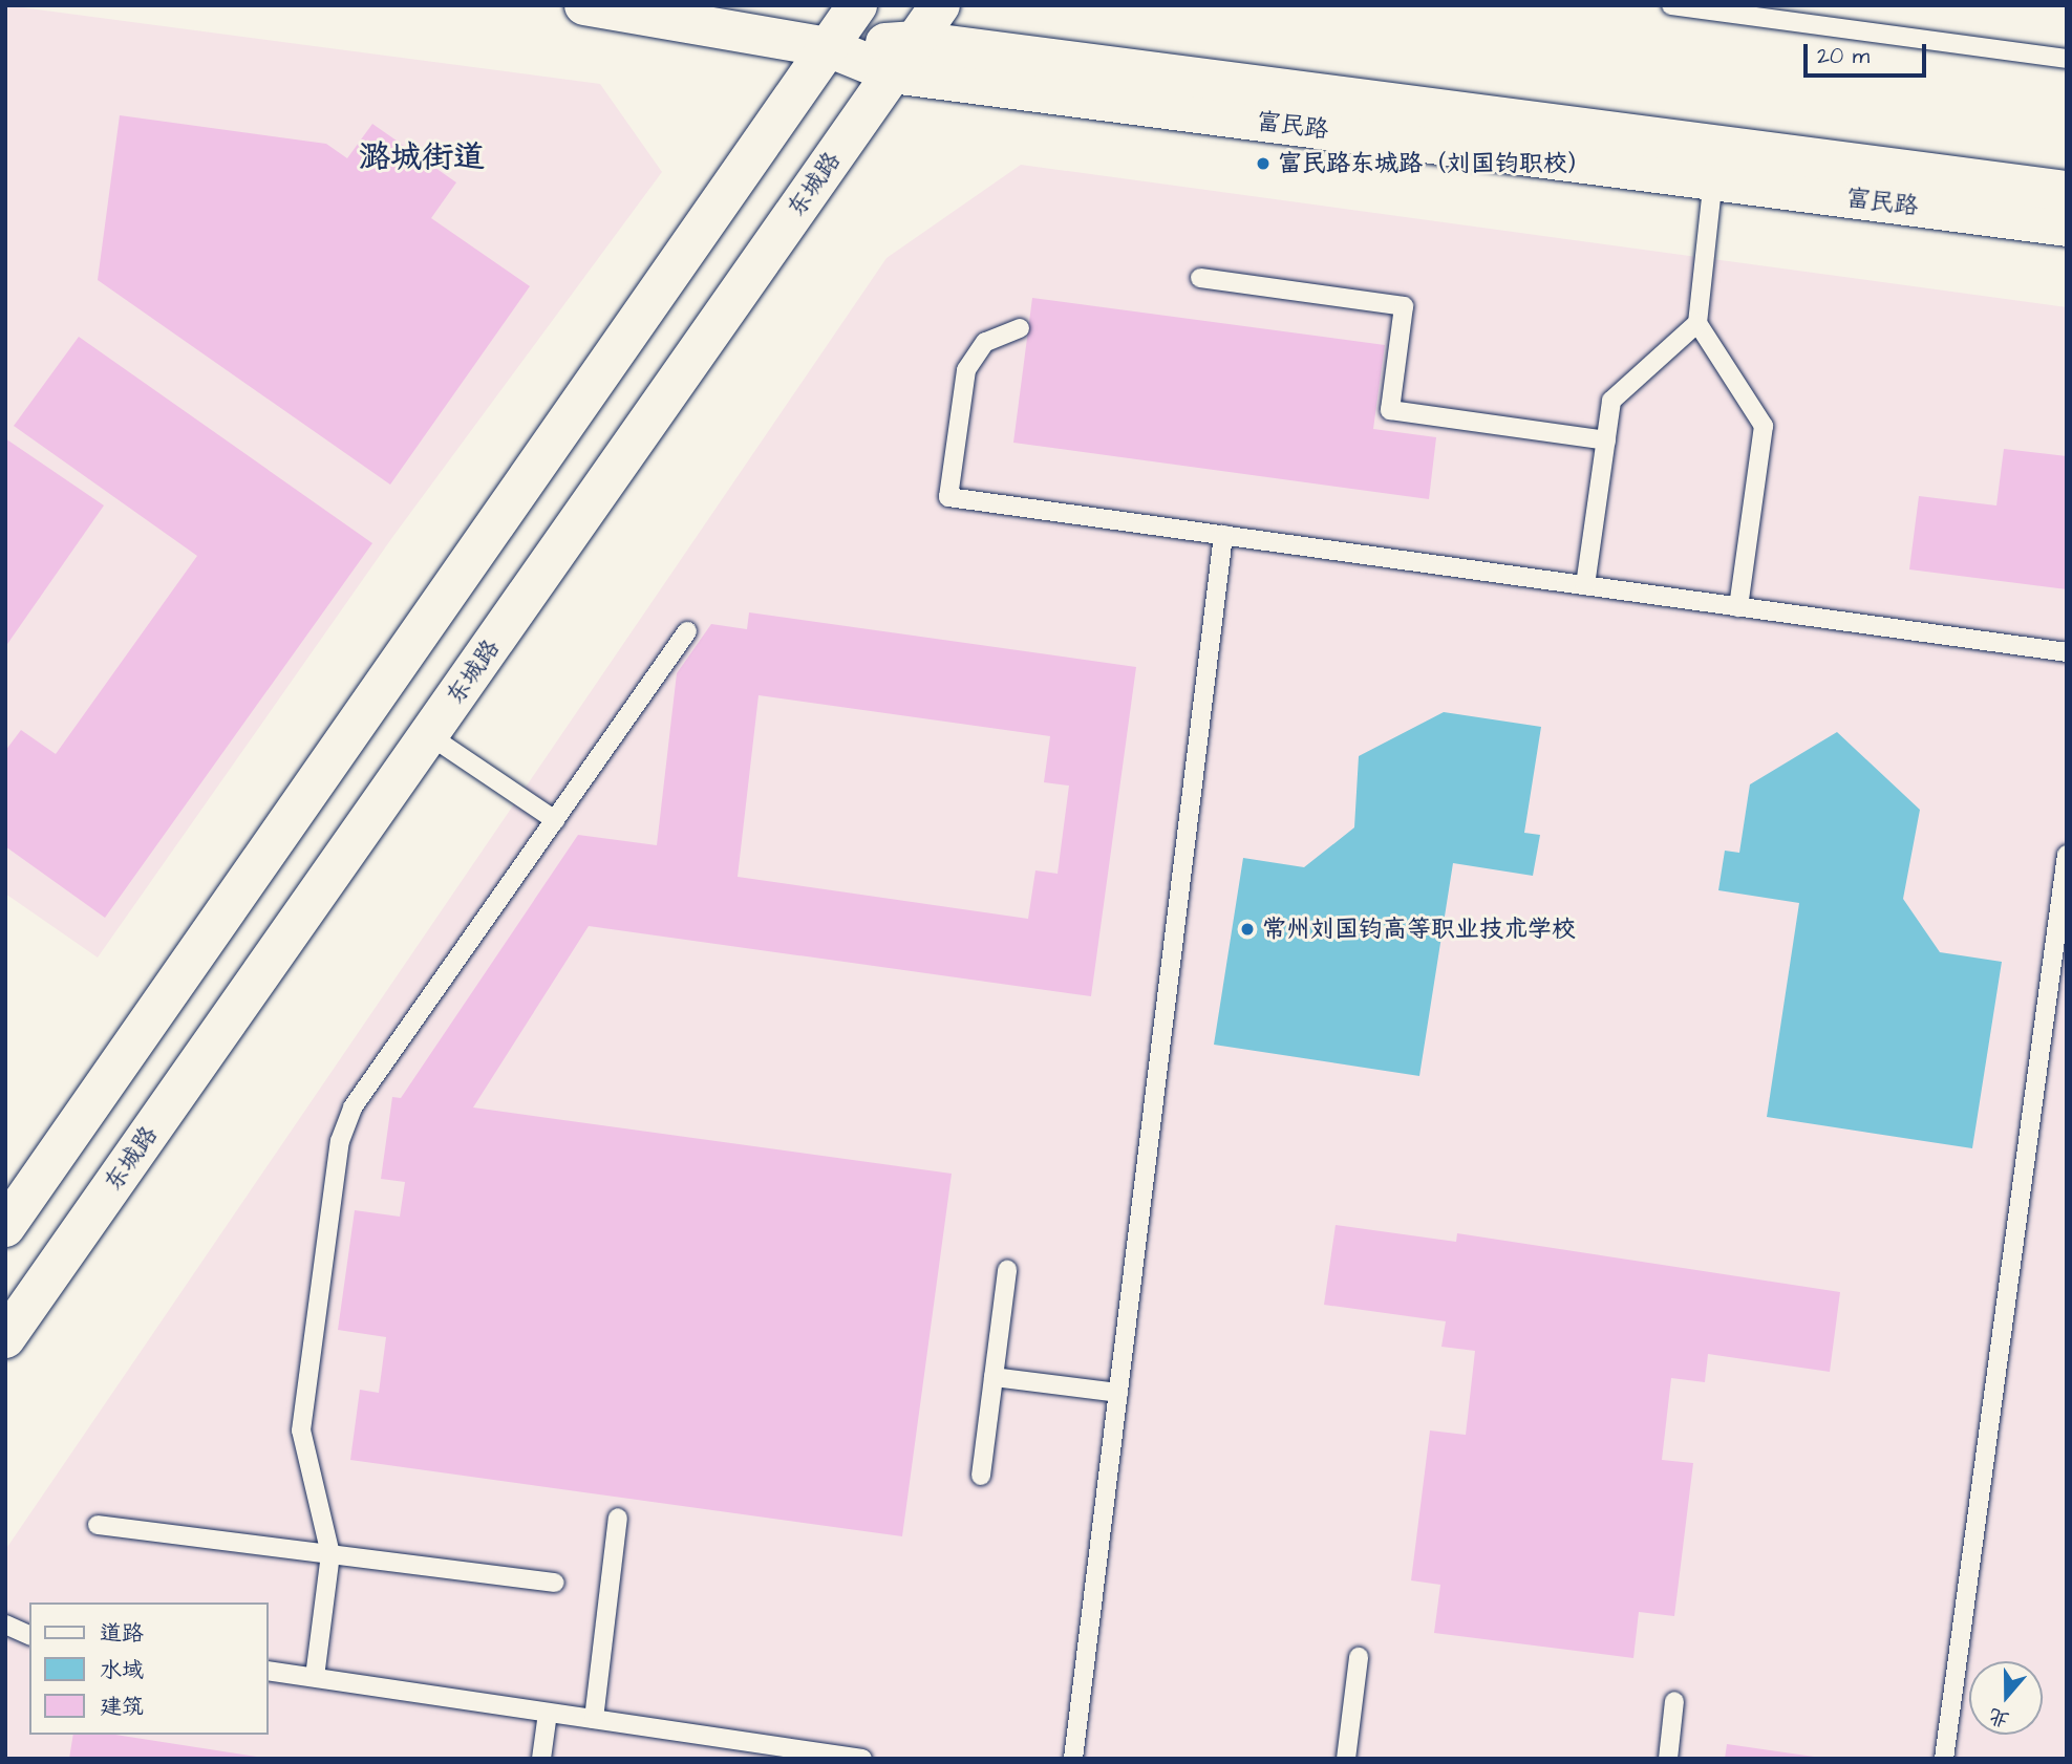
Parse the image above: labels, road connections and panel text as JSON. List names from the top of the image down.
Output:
{
  "streets": {
    "main road": ["富民路", "东城路"]
  },
  "crossings": [
    ["富民路", "东城路"]
  ],
  "districts": ["潞城街道"],
  "places": ["富民路东城路（刘国钧职校）", "常州刘国钧高等职业技术学校"],
  "legend": ["道路", "水域", "建筑"],
  "scale_bar": "20 m",
  "north": "bottom"
}
